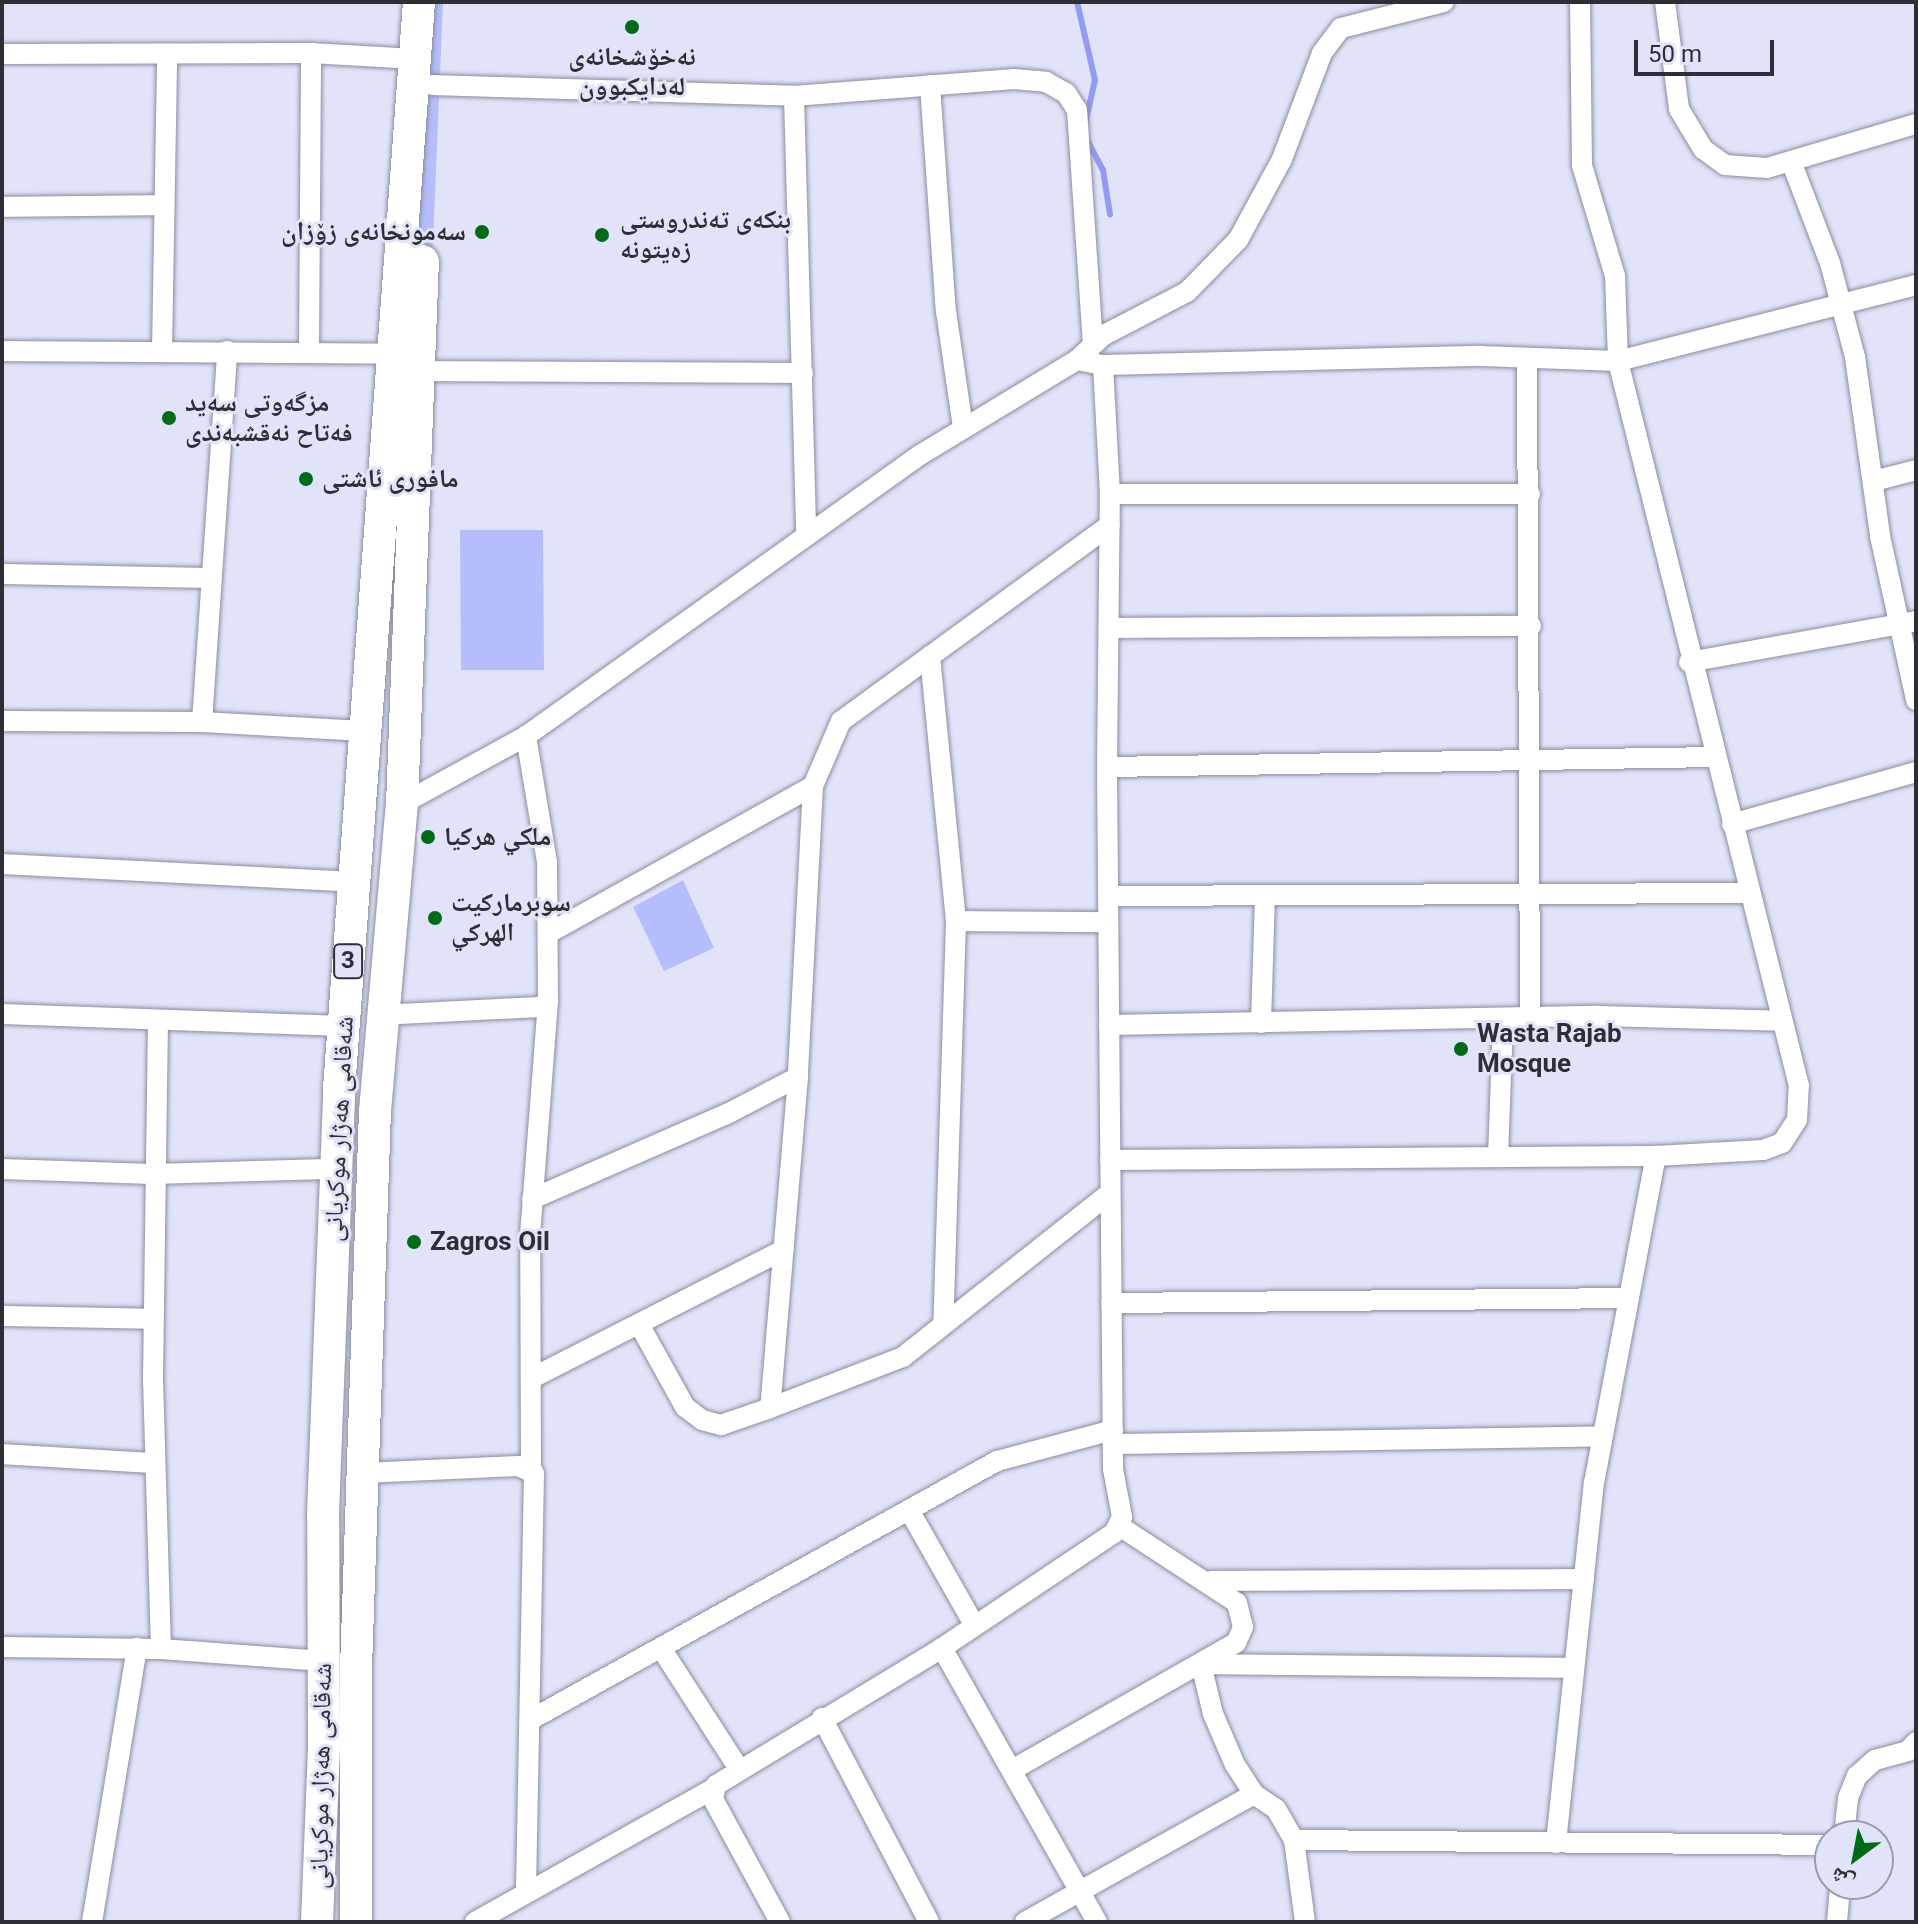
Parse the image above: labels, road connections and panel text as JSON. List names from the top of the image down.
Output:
{
  "streets": {
    "highway": ["3", "شەقامی ھەژار موکریانی"]
  },
  "places": [
    "نەخۆشخانەی لەدایکبوون",
    "سەمونخانەی زۆزان",
    "بنکەی تەندروستی زەیتونە",
    "مزگەوتی سەید فەتاح نەقشبەندی",
    "مافوری ئاشتی",
    "ملكي هركيا",
    "سوبرماركيت الهركي",
    "Wasta Rajab Mosque",
    "Zagros Oil"
  ],
  "scale_bar": "50 m",
  "north": "bottom left"
}
